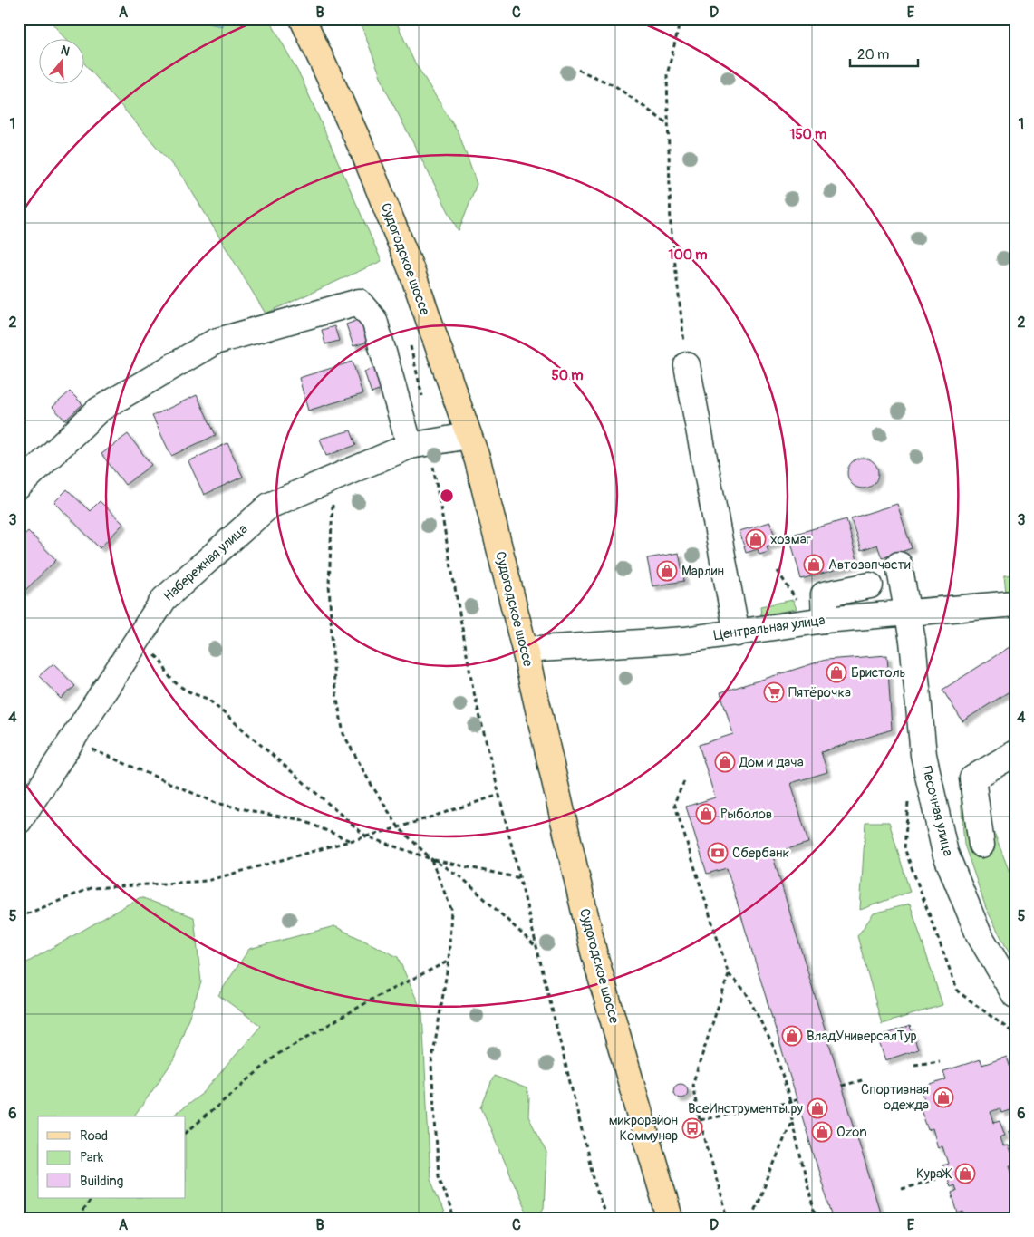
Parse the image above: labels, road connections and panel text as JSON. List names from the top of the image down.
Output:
{
  "streets": {
    "main road": ["Судогодское шоссе"],
    "street": ["Набережная улица", "Центральная улица", "Песочная улица"]
  },
  "crossings": [
    ["Судогодское шоссе", "Набережная улица"],
    ["Судогодское шоссе", "Центральная улица"],
    ["Центральная улица", "Песочная улица"]
  ],
  "places": {
    "shop": [
      "хозмаг",
      "Автозапчасти",
      "Марлин",
      "Бристоль",
      "Дом и дача",
      "Рыболов",
      "ВладУниверсалТур",
      "Спортивная одежда",
      "ВсеИнструменты.ру",
      "Ozon",
      "КураЖ"
    ],
    "supermarket": ["Пятёрочка"],
    "bank": ["Сбербанк"],
    "bus stop": ["микрорайон Коммунар"]
  },
  "legend": ["Road", "Park", "Building"],
  "scale_bar": "20 m",
  "north": "top",
  "grid": {
    "columns": [
      "A",
      "B",
      "C",
      "D",
      "E"
    ],
    "rows": [
      "1",
      "2",
      "3",
      "4",
      "5",
      "6"
    ]
  },
  "rings": ["150 m", "100 m", "50 m"]
}
